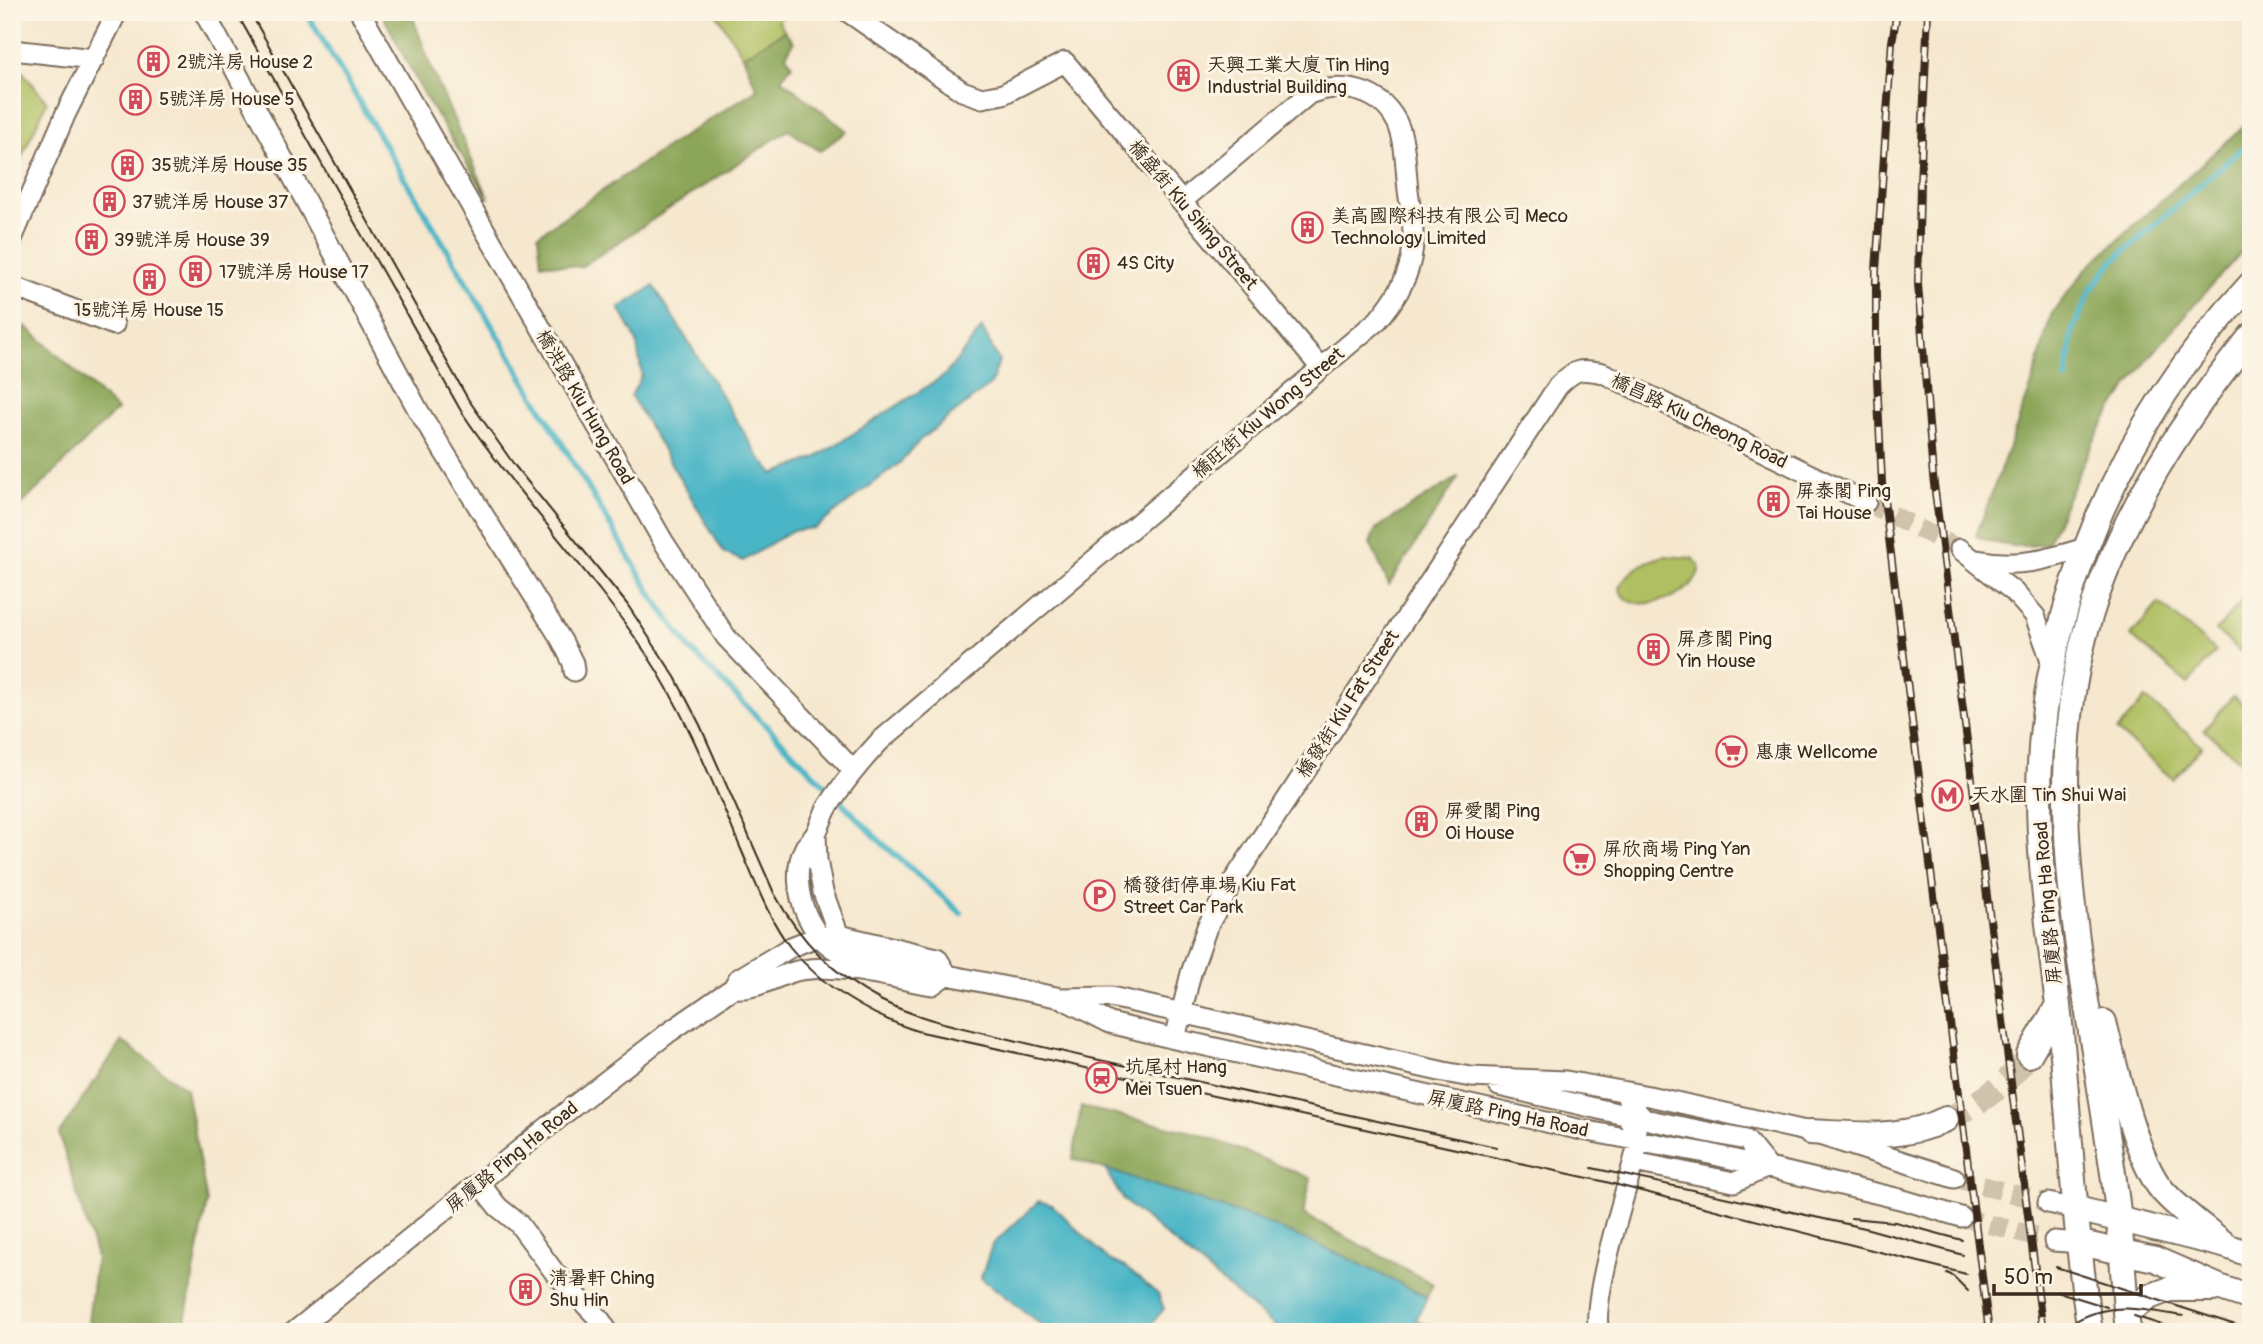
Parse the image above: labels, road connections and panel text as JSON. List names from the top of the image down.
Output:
{
  "streets": {
    "main road": ["屏廈路 Ping Ha Road"],
    "street": [
      "橋盛街 Kiu Shing Street",
      "橋洪路 Kiu Hung Road",
      "橋旺街 Kiu Wong Street",
      "橋昌路 Kiu Cheong Road",
      "橋發街 Kiu Fat Street"
    ]
  },
  "crossings": [
    ["橋盛街 Kiu Shing Street", "橋旺街 Kiu Wong Street"],
    ["橋洪路 Kiu Hung Road", "橋旺街 Kiu Wong Street"],
    ["橋旺街 Kiu Wong Street", "屏廈路 Ping Ha Road"],
    ["橋昌路 Kiu Cheong Road", "橋發街 Kiu Fat Street"],
    ["橋發街 Kiu Fat Street", "屏廈路 Ping Ha Road"]
  ],
  "places": {
    "building": [
      "2號洋房 House 2",
      "天興工業大廈 Tin Hing Industrial Building",
      "5號洋房 House 5",
      "35號洋房 House 35",
      "37號洋房 House 37",
      "美高國際科技有限公司 Meco Technology Limited",
      "39號洋房 House 39",
      "4S City",
      "17號洋房 House 17",
      "15號洋房 House 15",
      "屏泰閣 Ping Tai House",
      "屏彥閣 Ping Yin House",
      "屏愛閣 Ping Oi House",
      "清暑軒 Ching Shu Hin"
    ],
    "supermarket": ["惠康 Wellcome", "屏欣商場 Ping Yan Shopping Centre"],
    "metro station": ["天水圍 Tin Shui Wai"],
    "parking": ["橋發街停車場 Kiu Fat Street Car Park"],
    "station": ["坑尾村 Hang Mei Tsuen"]
  },
  "scale_bar": "50 m"
}
